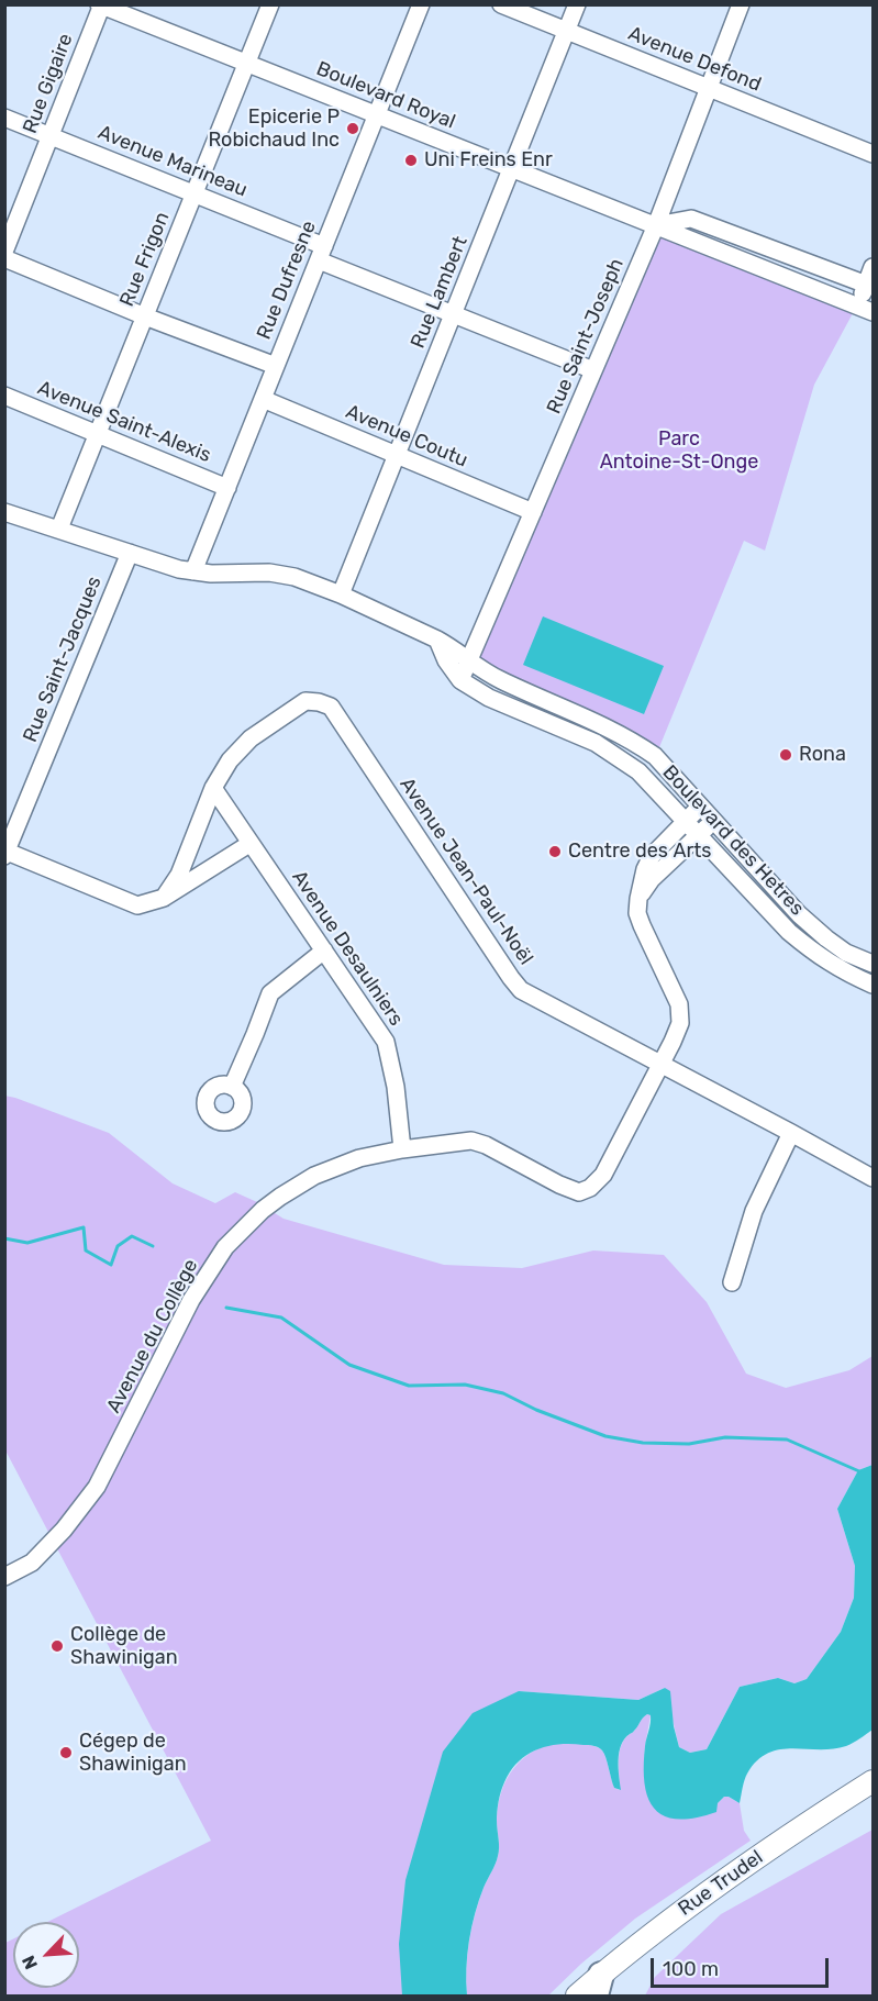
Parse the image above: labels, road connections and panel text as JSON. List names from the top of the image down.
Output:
{
  "streets": {
    "main road": ["Rue Trudel"],
    "street": [
      "Avenue Defond",
      "Rue Gigaire",
      "Boulevard Royal",
      "Avenue Marineau",
      "Rue Frigon",
      "Rue Dufresne",
      "Rue Lambert",
      "Rue Saint-Joseph",
      "Avenue Saint-Alexis",
      "Avenue Coutu",
      "Rue Saint-Jacques",
      "Boulevard des Hetres",
      "Avenue Jean-Paul-Noël",
      "Avenue Desaulniers",
      "Avenue du Collège"
    ]
  },
  "crossings": [
    ["Avenue Defond", "Rue Lambert"],
    ["Avenue Defond", "Rue Saint-Joseph"],
    ["Rue Gigaire", "Boulevard Royal"],
    ["Rue Gigaire", "Avenue Marineau"],
    ["Boulevard Royal", "Rue Frigon"],
    ["Boulevard Royal", "Rue Dufresne"],
    ["Boulevard Royal", "Rue Lambert"],
    ["Boulevard Royal", "Rue Saint-Joseph"],
    ["Avenue Marineau", "Rue Frigon"],
    ["Avenue Marineau", "Rue Dufresne"],
    ["Avenue Marineau", "Rue Lambert"],
    ["Avenue Marineau", "Rue Saint-Joseph"],
    ["Rue Frigon", "Avenue Saint-Alexis"],
    ["Rue Frigon", "Boulevard des Hetres"],
    ["Rue Dufresne", "Avenue Saint-Alexis"],
    ["Rue Dufresne", "Avenue Coutu"],
    ["Rue Dufresne", "Boulevard des Hetres"],
    ["Rue Lambert", "Avenue Coutu"],
    ["Rue Lambert", "Boulevard des Hetres"],
    ["Rue Saint-Joseph", "Avenue Coutu"],
    ["Rue Saint-Joseph", "Boulevard des Hetres"],
    ["Rue Saint-Jacques", "Boulevard des Hetres"],
    ["Boulevard des Hetres", "Avenue du Collège"],
    ["Avenue Jean-Paul-Noël", "Avenue Desaulniers"],
    ["Avenue Jean-Paul-Noël", "Avenue du Collège"],
    ["Avenue Desaulniers", "Avenue du Collège"]
  ],
  "parks": ["Parc Antoine-St-Onge"],
  "places": [
    "Epicerie P Robichaud Inc",
    "Uni Freins Enr",
    "Rona",
    "Centre des Arts",
    "Collège de Shawinigan",
    "Cégep de Shawinigan"
  ],
  "scale_bar": "100 m",
  "north": "bottom left"
}
